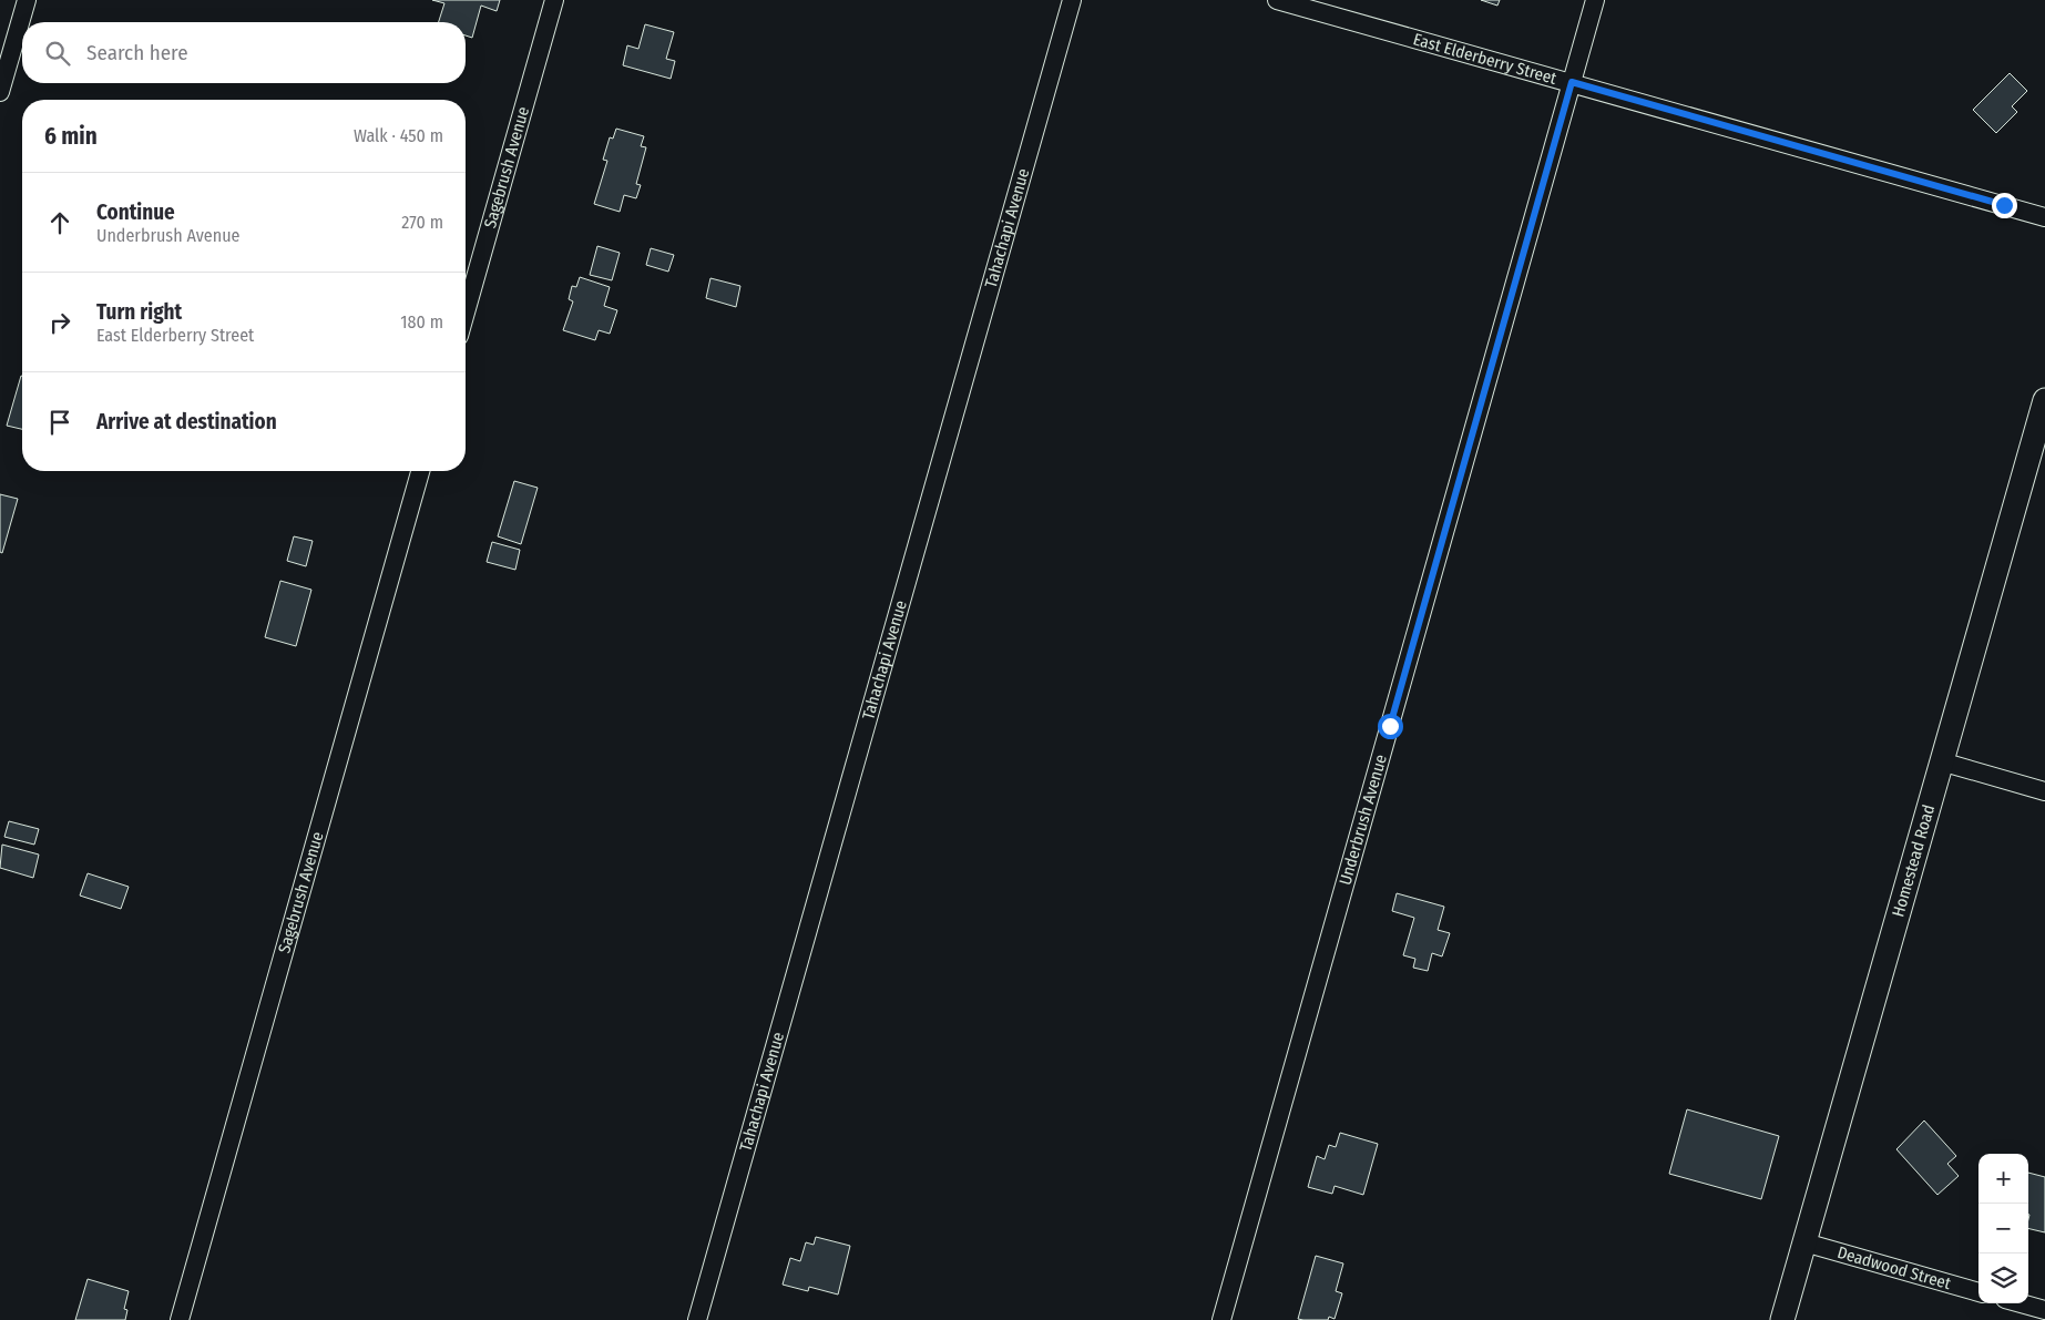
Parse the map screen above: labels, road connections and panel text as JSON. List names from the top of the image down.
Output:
{
  "streets": {
    "main road": ["Homestead Road"],
    "street": [
      "East Elderberry Street",
      "Sagebrush Avenue",
      "Tahachapi Avenue",
      "Underbrush Avenue",
      "Deadwood Street"
    ]
  },
  "crossings": [
    ["East Elderberry Street", "Underbrush Avenue"],
    ["Homestead Road", "Deadwood Street"]
  ],
  "page": {
    "search": "Search here",
    "heading": ["6 min", "Walk · 450 m"],
    "list": [
      ["Continue", "Underbrush Avenue", "270 m"],
      ["Turn right", "East Elderberry Street", "180 m"],
      "Arrive at destination"
    ],
    "map_buttons": ["+", "−"]
  }
}
